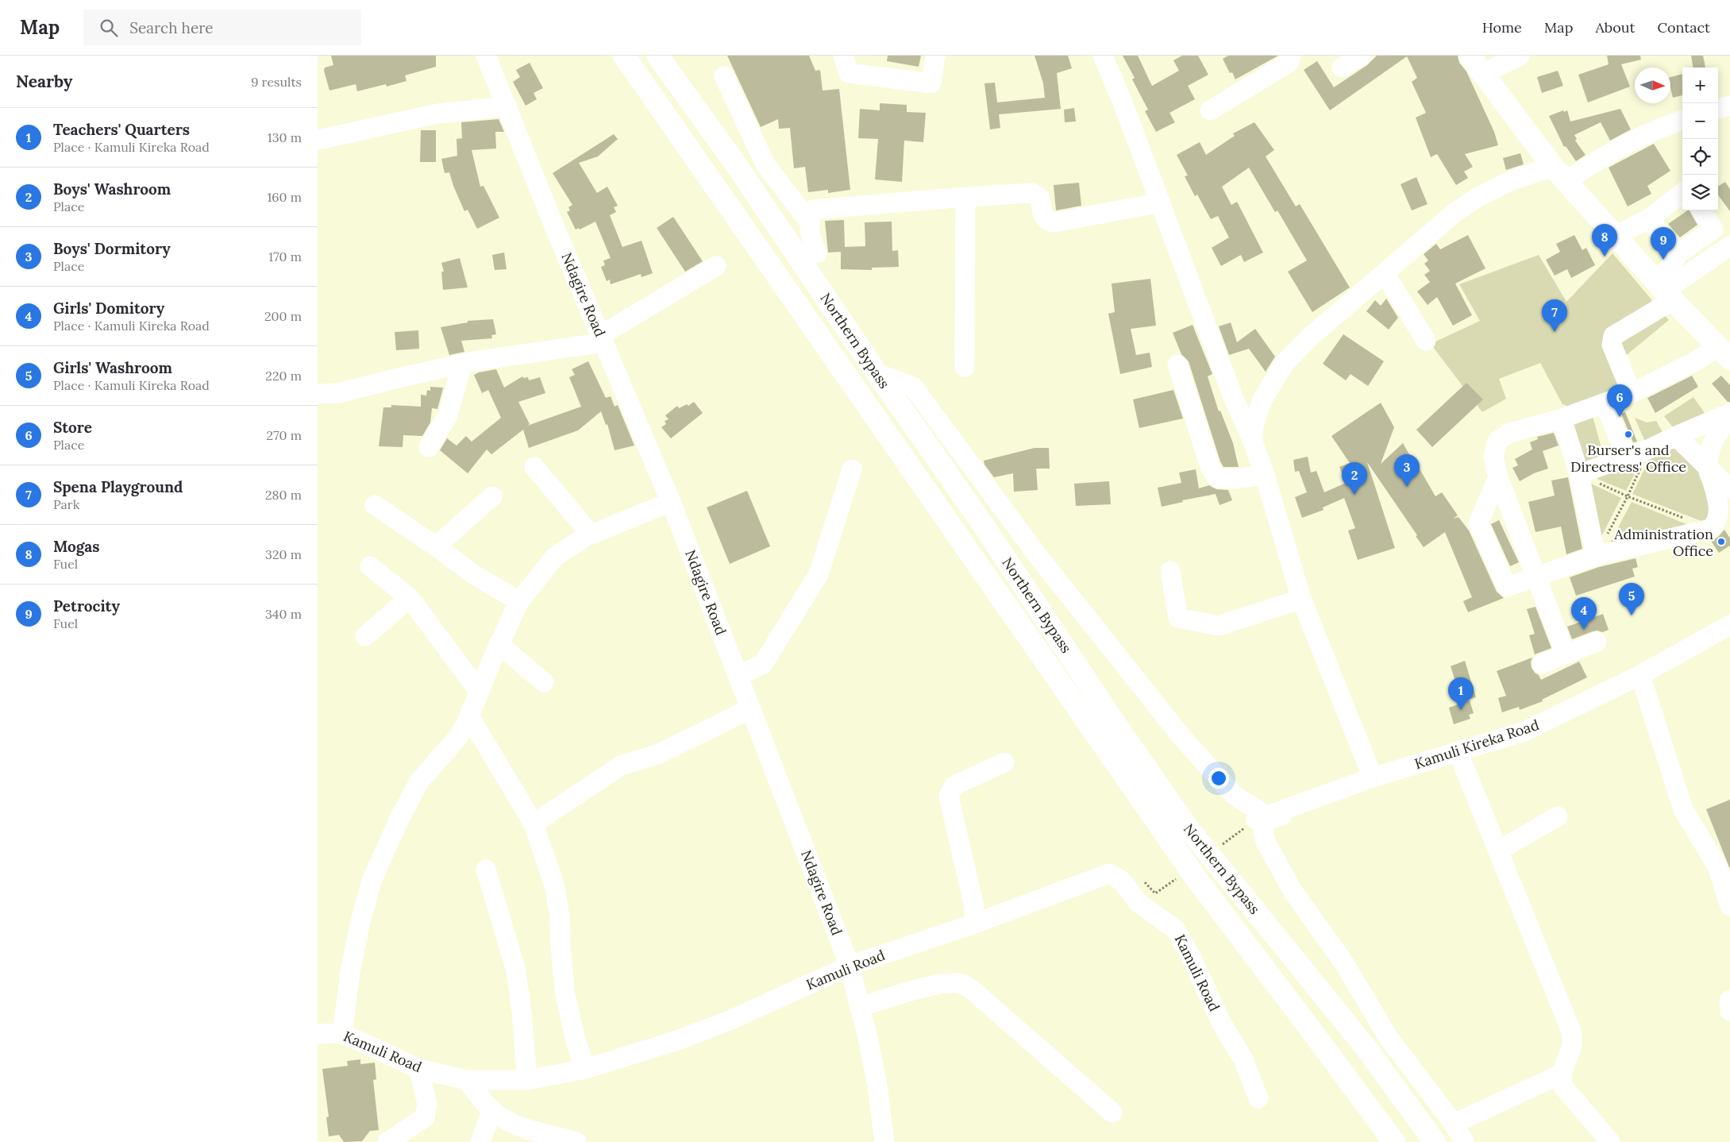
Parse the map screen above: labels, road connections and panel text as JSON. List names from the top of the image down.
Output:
{
  "streets": {
    "main road": ["Northern Bypass"],
    "street": ["Ndagire Road", "Kamuli Kireka Road", "Kamuli Road"]
  },
  "crossings": [
    ["Ndagire Road", "Kamuli Road"],
    ["Northern Bypass", "Kamuli Kireka Road"]
  ],
  "places": ["Burser's and Directress' Office", "Administration Office"],
  "north": "right",
  "page": {
    "header": "Map",
    "search": "Search here",
    "nav": [
      "Home",
      "Map",
      "About",
      "Contact"
    ],
    "heading": ["Nearby", "9 results"],
    "map_buttons": ["+", "−"],
    "list": [
      {
        "mark": "1",
        "name": "Teachers' Quarters",
        "note": "Place · Kamuli Kireka Road",
        "value": "130 m"
      },
      {
        "mark": "2",
        "name": "Boys' Washroom",
        "note": "Place",
        "value": "160 m"
      },
      {
        "mark": "3",
        "name": "Boys' Dormitory",
        "note": "Place",
        "value": "170 m"
      },
      {
        "mark": "4",
        "name": "Girls' Domitory",
        "note": "Place · Kamuli Kireka Road",
        "value": "200 m"
      },
      {
        "mark": "5",
        "name": "Girls' Washroom",
        "note": "Place · Kamuli Kireka Road",
        "value": "220 m"
      },
      {
        "mark": "6",
        "name": "Store",
        "note": "Place",
        "value": "270 m"
      },
      {
        "mark": "7",
        "name": "Spena Playground",
        "note": "Park",
        "value": "280 m"
      },
      {
        "mark": "8",
        "name": "Mogas",
        "note": "Fuel",
        "value": "320 m"
      },
      {
        "mark": "9",
        "name": "Petrocity",
        "note": "Fuel",
        "value": "340 m"
      }
    ],
    "pins": [
      "8",
      "9",
      "7",
      "6",
      "3",
      "2",
      "5",
      "4",
      "1"
    ]
  }
}
